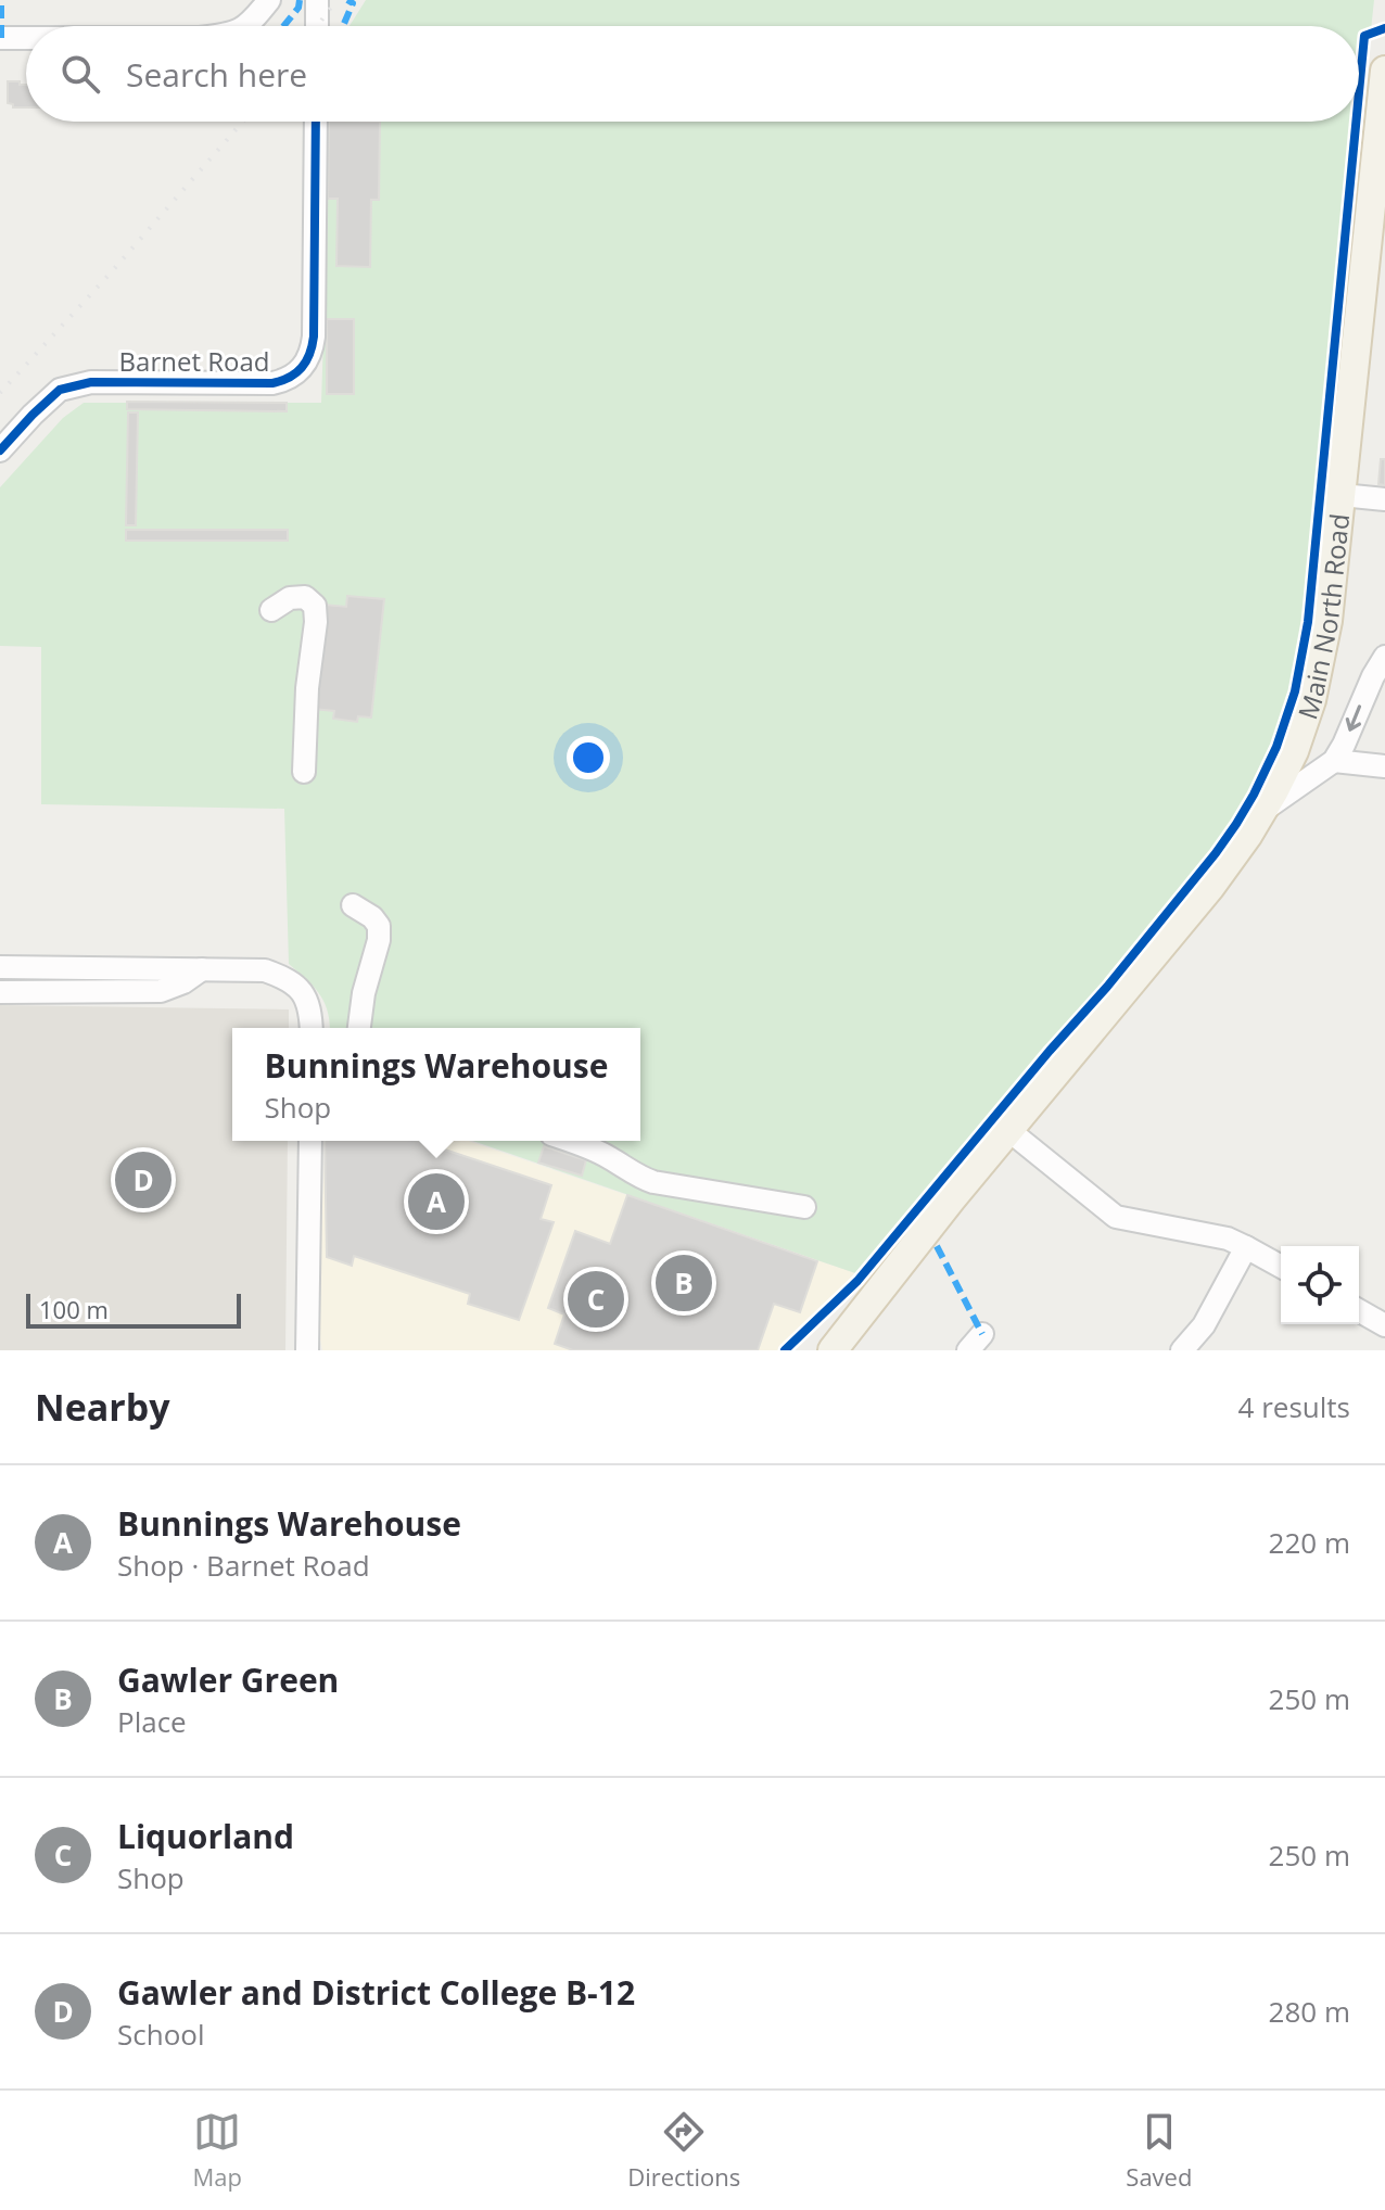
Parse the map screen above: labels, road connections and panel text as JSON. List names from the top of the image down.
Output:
{
  "streets": {
    "main road": ["Main North Road"],
    "street": ["Barnet Road"]
  },
  "scale_bar": "100 m",
  "page": {
    "search": "Search here",
    "popup": ["Bunnings Warehouse", "Shop"],
    "pins": [
      "D",
      "A",
      "B",
      "C"
    ],
    "scale": "100 m",
    "heading": ["Nearby", "4 results"],
    "list": [
      {
        "mark": "A",
        "name": "Bunnings Warehouse",
        "note": "Shop · Barnet Road",
        "value": "220 m"
      },
      {
        "mark": "B",
        "name": "Gawler Green",
        "note": "Place",
        "value": "250 m"
      },
      {
        "mark": "C",
        "name": "Liquorland",
        "note": "Shop",
        "value": "250 m"
      },
      {
        "mark": "D",
        "name": "Gawler and District College B-12",
        "note": "School",
        "value": "280 m"
      }
    ],
    "nav": ["Map", "Directions", "Saved"]
  }
}
